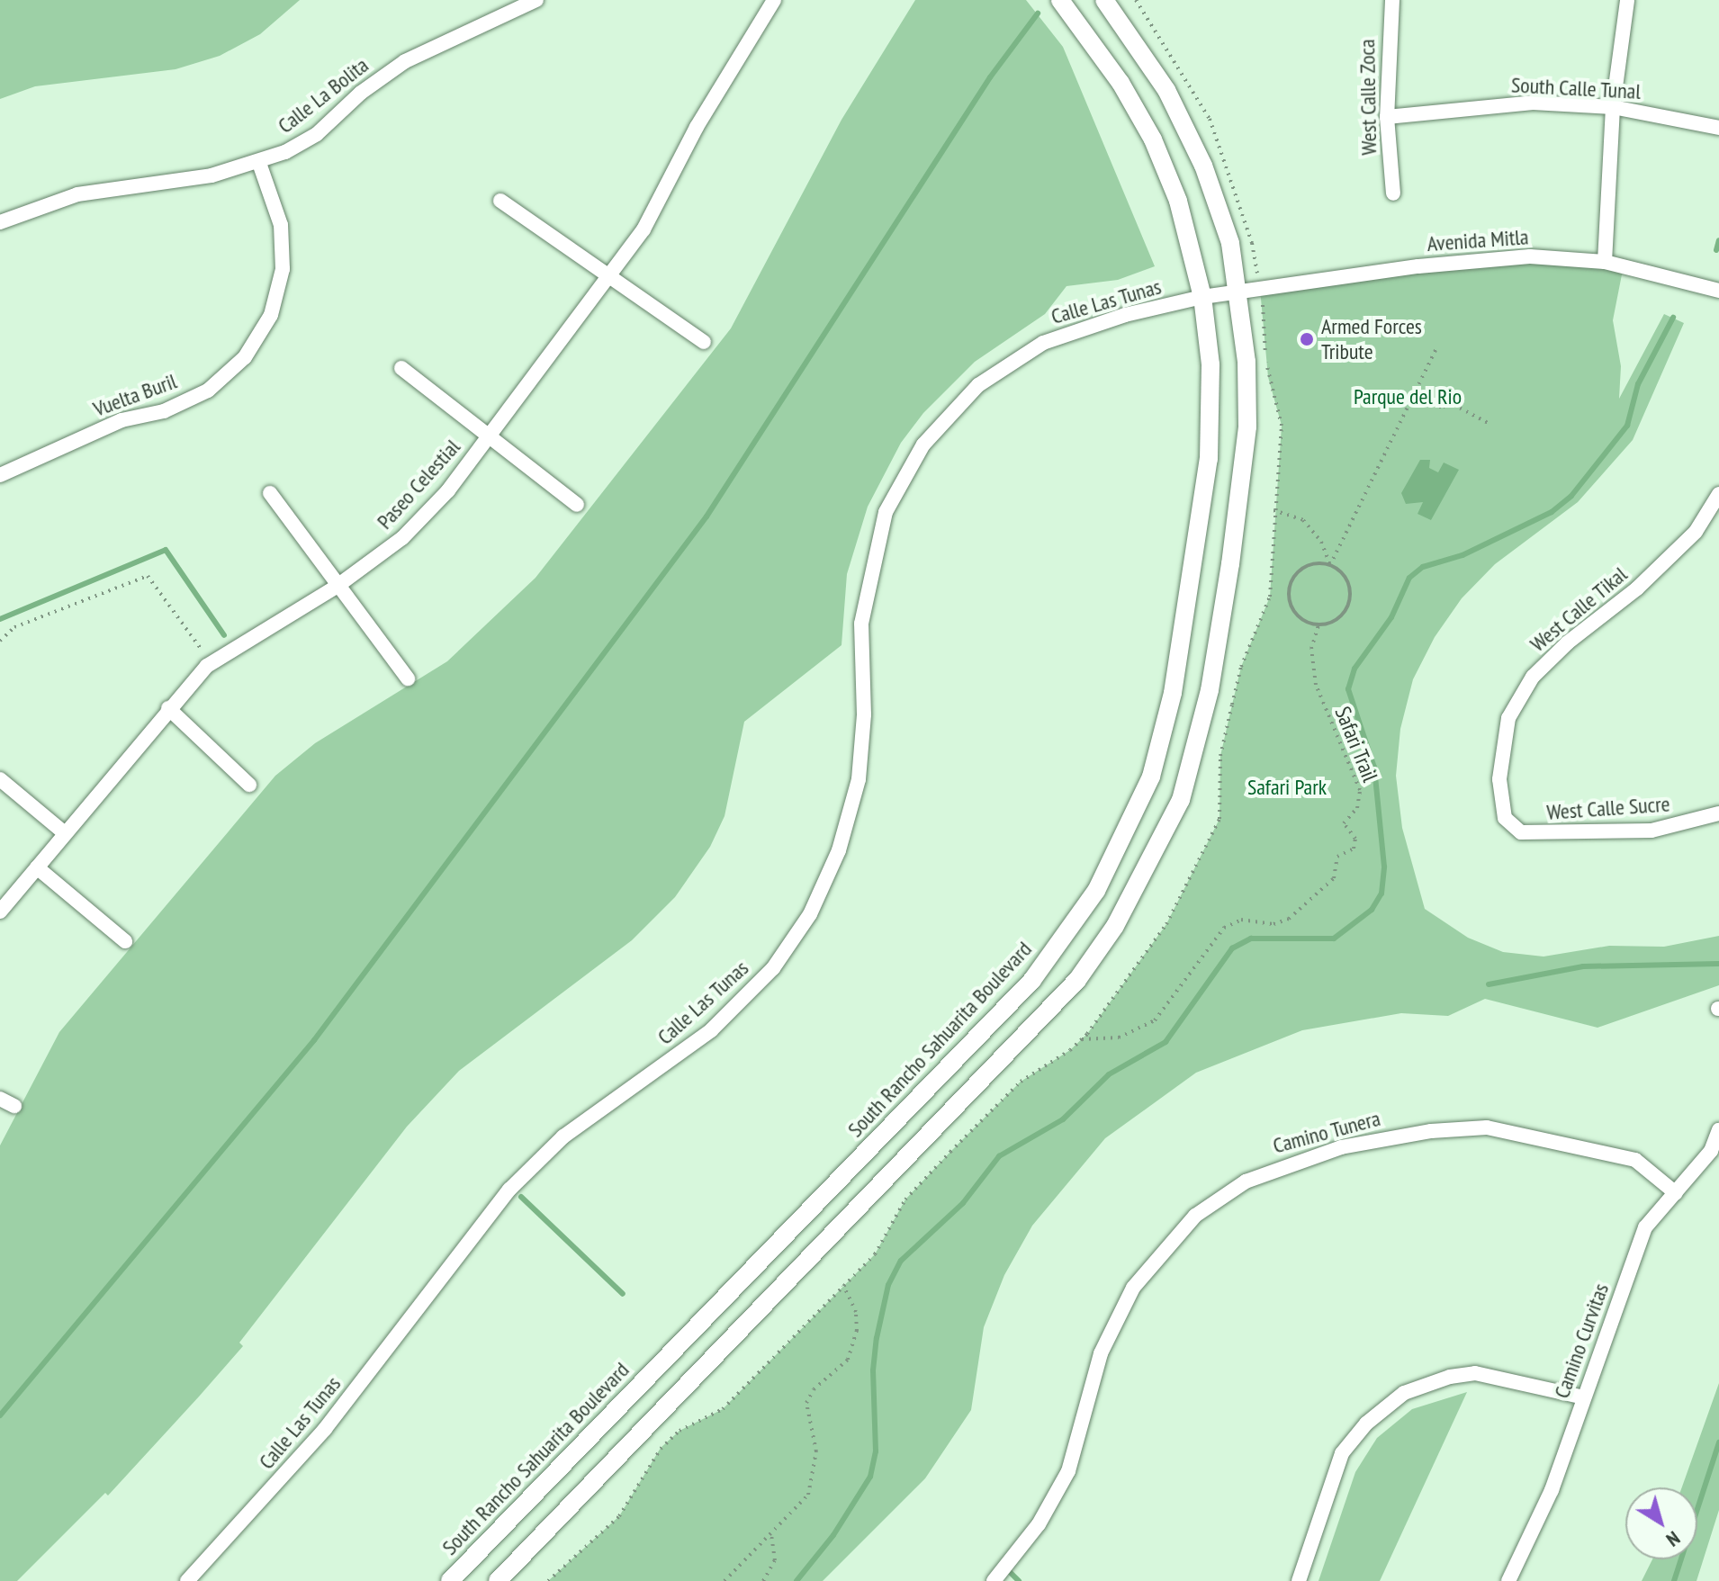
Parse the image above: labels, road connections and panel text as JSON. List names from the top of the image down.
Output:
{
  "streets": {
    "street": [
      "South Calle Tunal",
      "Calle La Bolita",
      "West Calle Zoca",
      "Avenida Mitla",
      "Calle Las Tunas",
      "Vuelta Buril",
      "Paseo Celestial",
      "West Calle Tikal",
      "West Calle Sucre",
      "South Rancho Sahuarita Boulevard",
      "Camino Tunera",
      "Camino Curvitas"
    ],
    "path": ["Safari Trail"]
  },
  "crossings": [
    ["South Calle Tunal", "West Calle Zoca"],
    ["Calle La Bolita", "Vuelta Buril"],
    ["Avenida Mitla", "Calle Las Tunas"],
    ["Calle Las Tunas", "South Rancho Sahuarita Boulevard"],
    ["West Calle Tikal", "West Calle Sucre"],
    ["Camino Tunera", "Camino Curvitas"]
  ],
  "parks": ["Parque del Rio", "Safari Park"],
  "places": ["Armed Forces Tribute"],
  "north": "bottom right"
}
